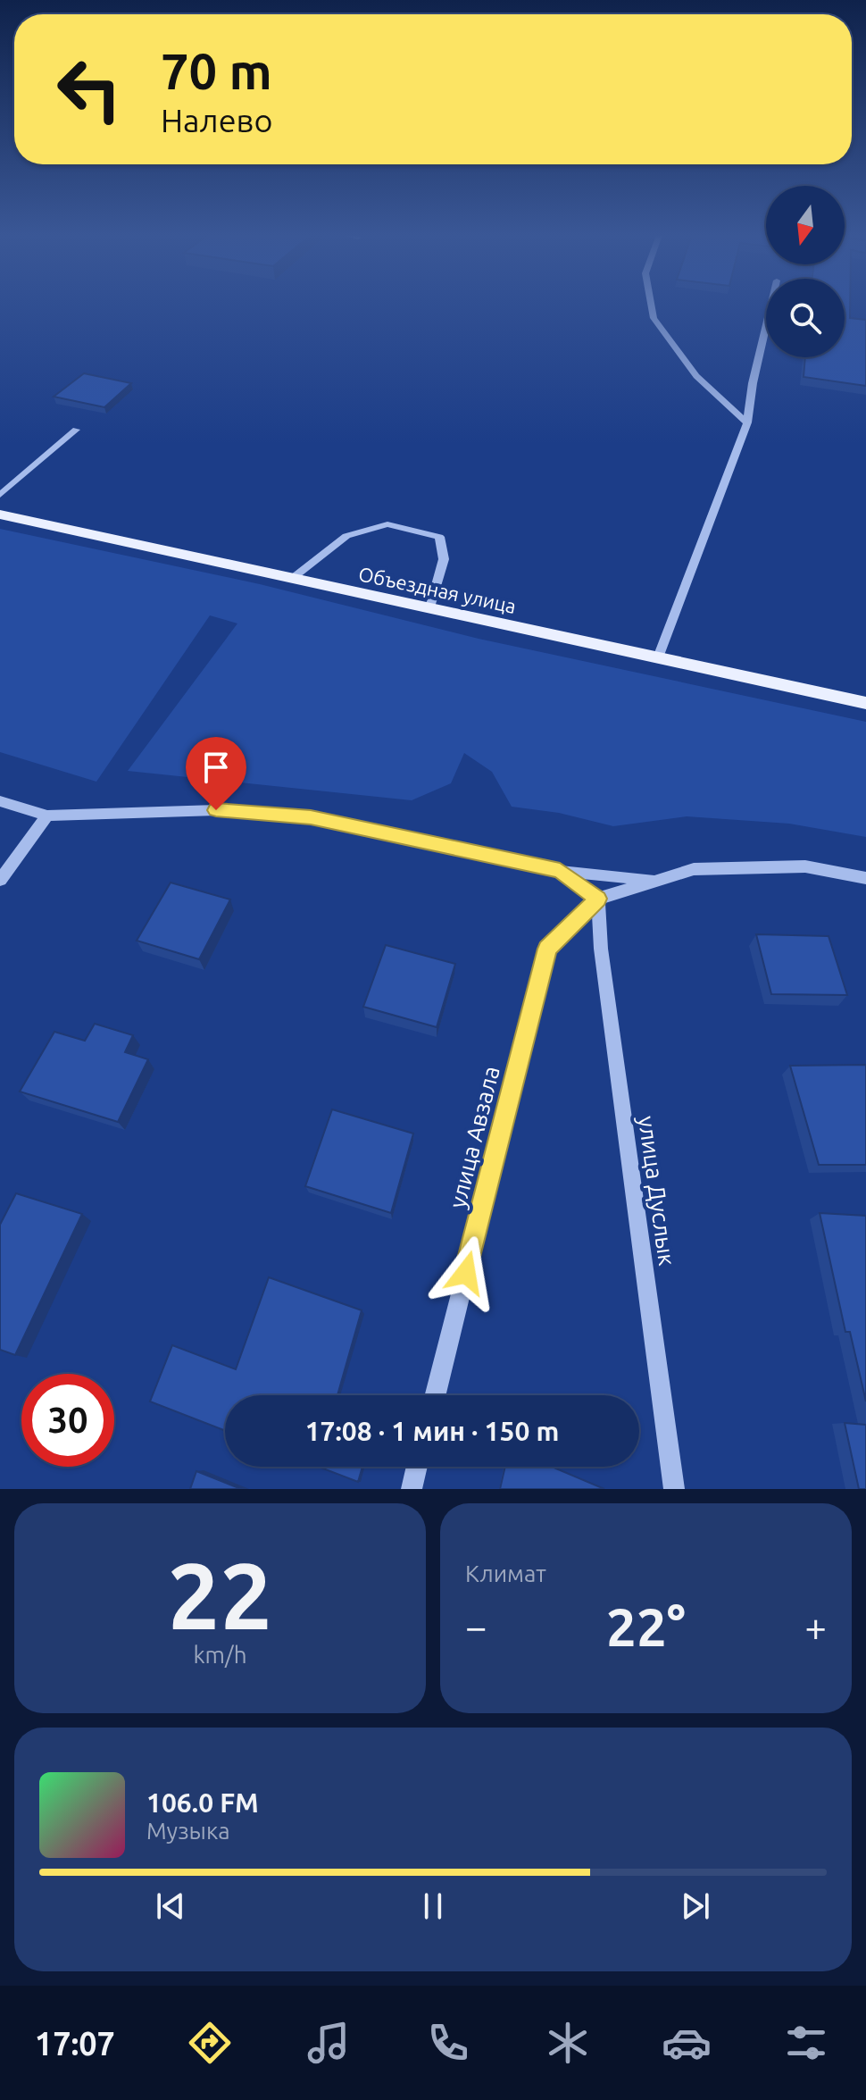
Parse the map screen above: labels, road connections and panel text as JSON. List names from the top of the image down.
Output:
{
  "streets": {
    "main road": ["Объездная улица"],
    "street": ["улица Авзала", "улица Дуслык"]
  },
  "crossings": [
    ["улица Авзала", "улица Дуслык"]
  ],
  "north": "bottom",
  "page": {
    "turn": ["70 m", "Налево"],
    "limit": "30",
    "trip": "17:08 · 1 мин · 150 m",
    "tile": [
      ["22", "km/h"],
      "Климат"
    ],
    "heat": ["−", "22°", "+"],
    "song": ["106.0 FM", "Музыка"],
    "tabs": "17:07"
  }
}
